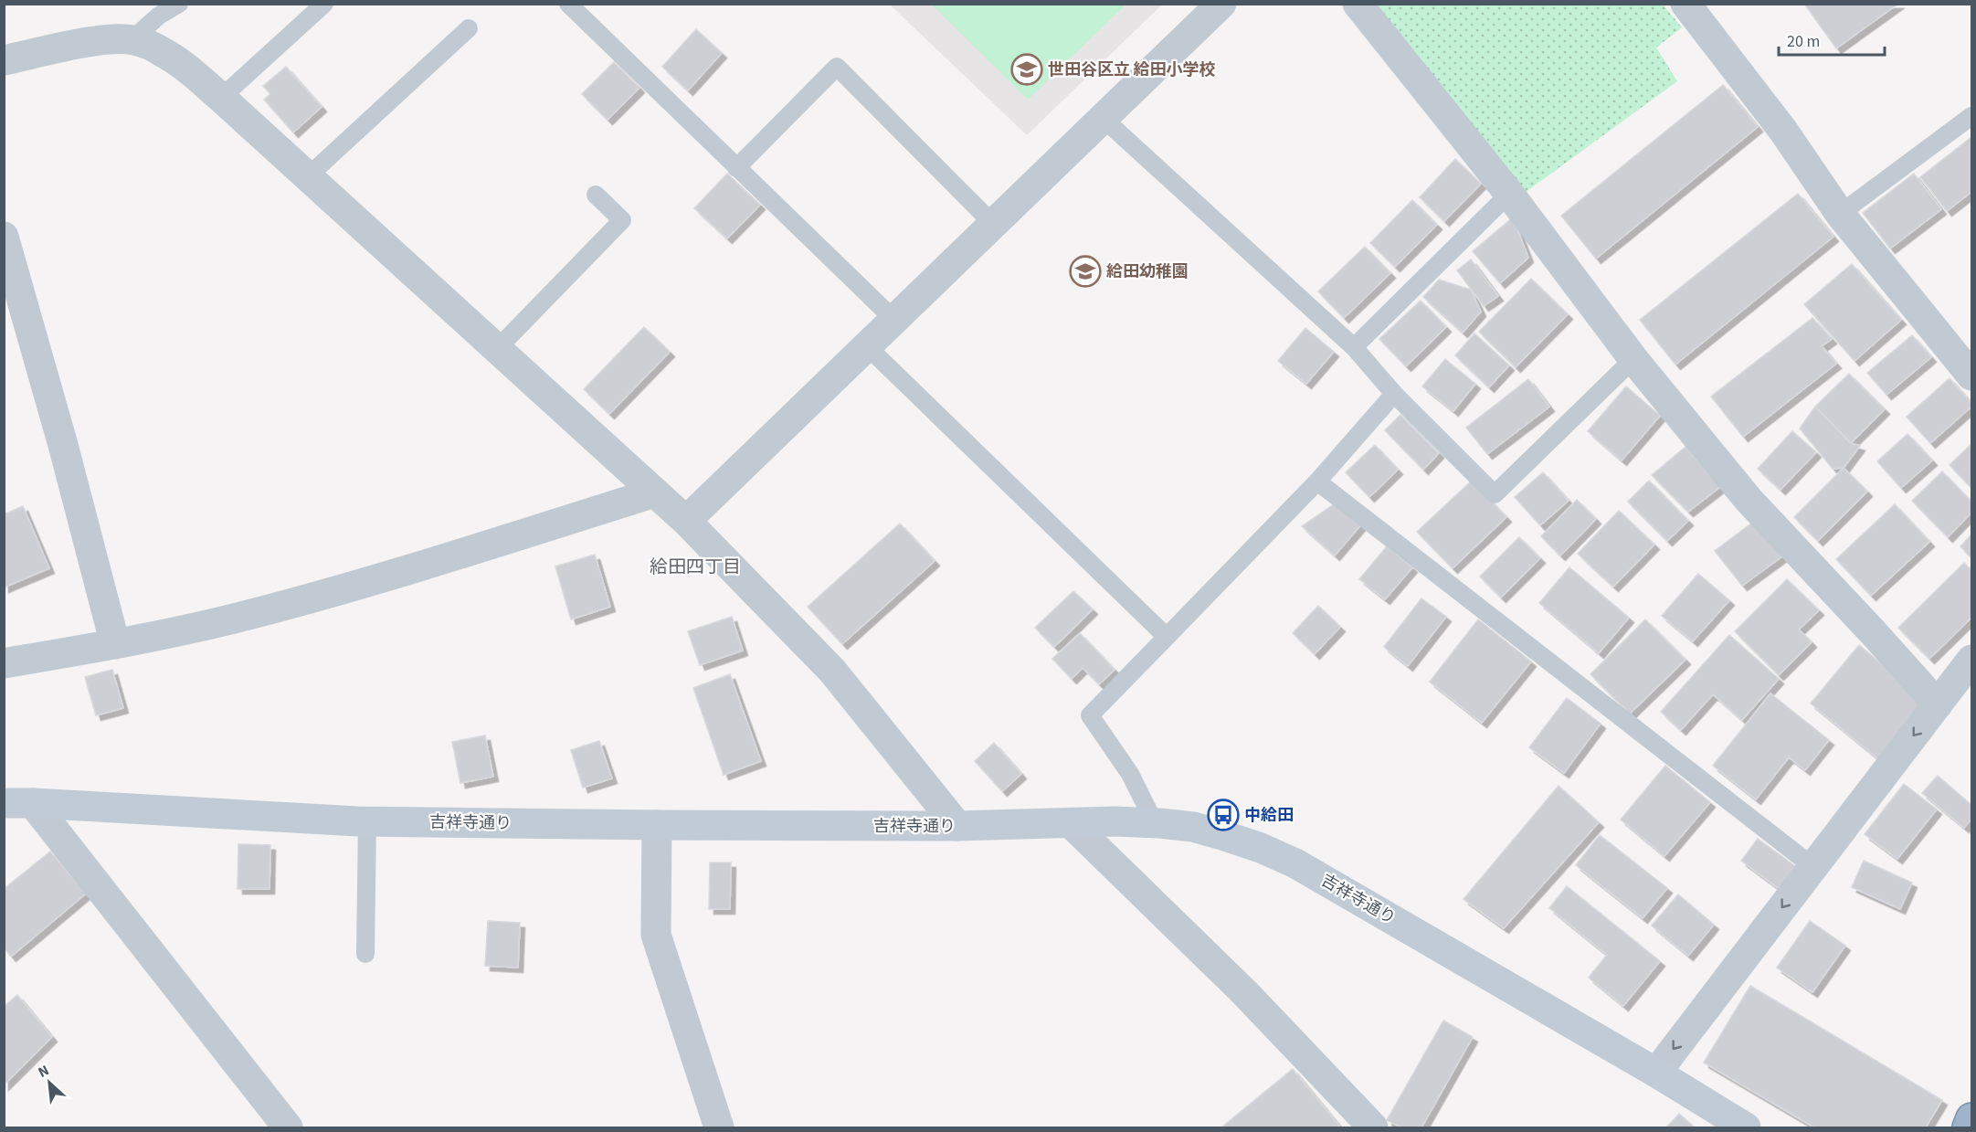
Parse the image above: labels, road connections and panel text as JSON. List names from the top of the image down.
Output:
{
  "streets": {
    "main road": ["吉祥寺通り"]
  },
  "districts": ["給田四丁目"],
  "places": {
    "school or university": ["世田谷区立 給田小学校", "給田幼稚園"],
    "bus stop": ["中給田"]
  },
  "scale_bar": "20 m",
  "north": "top left"
}
